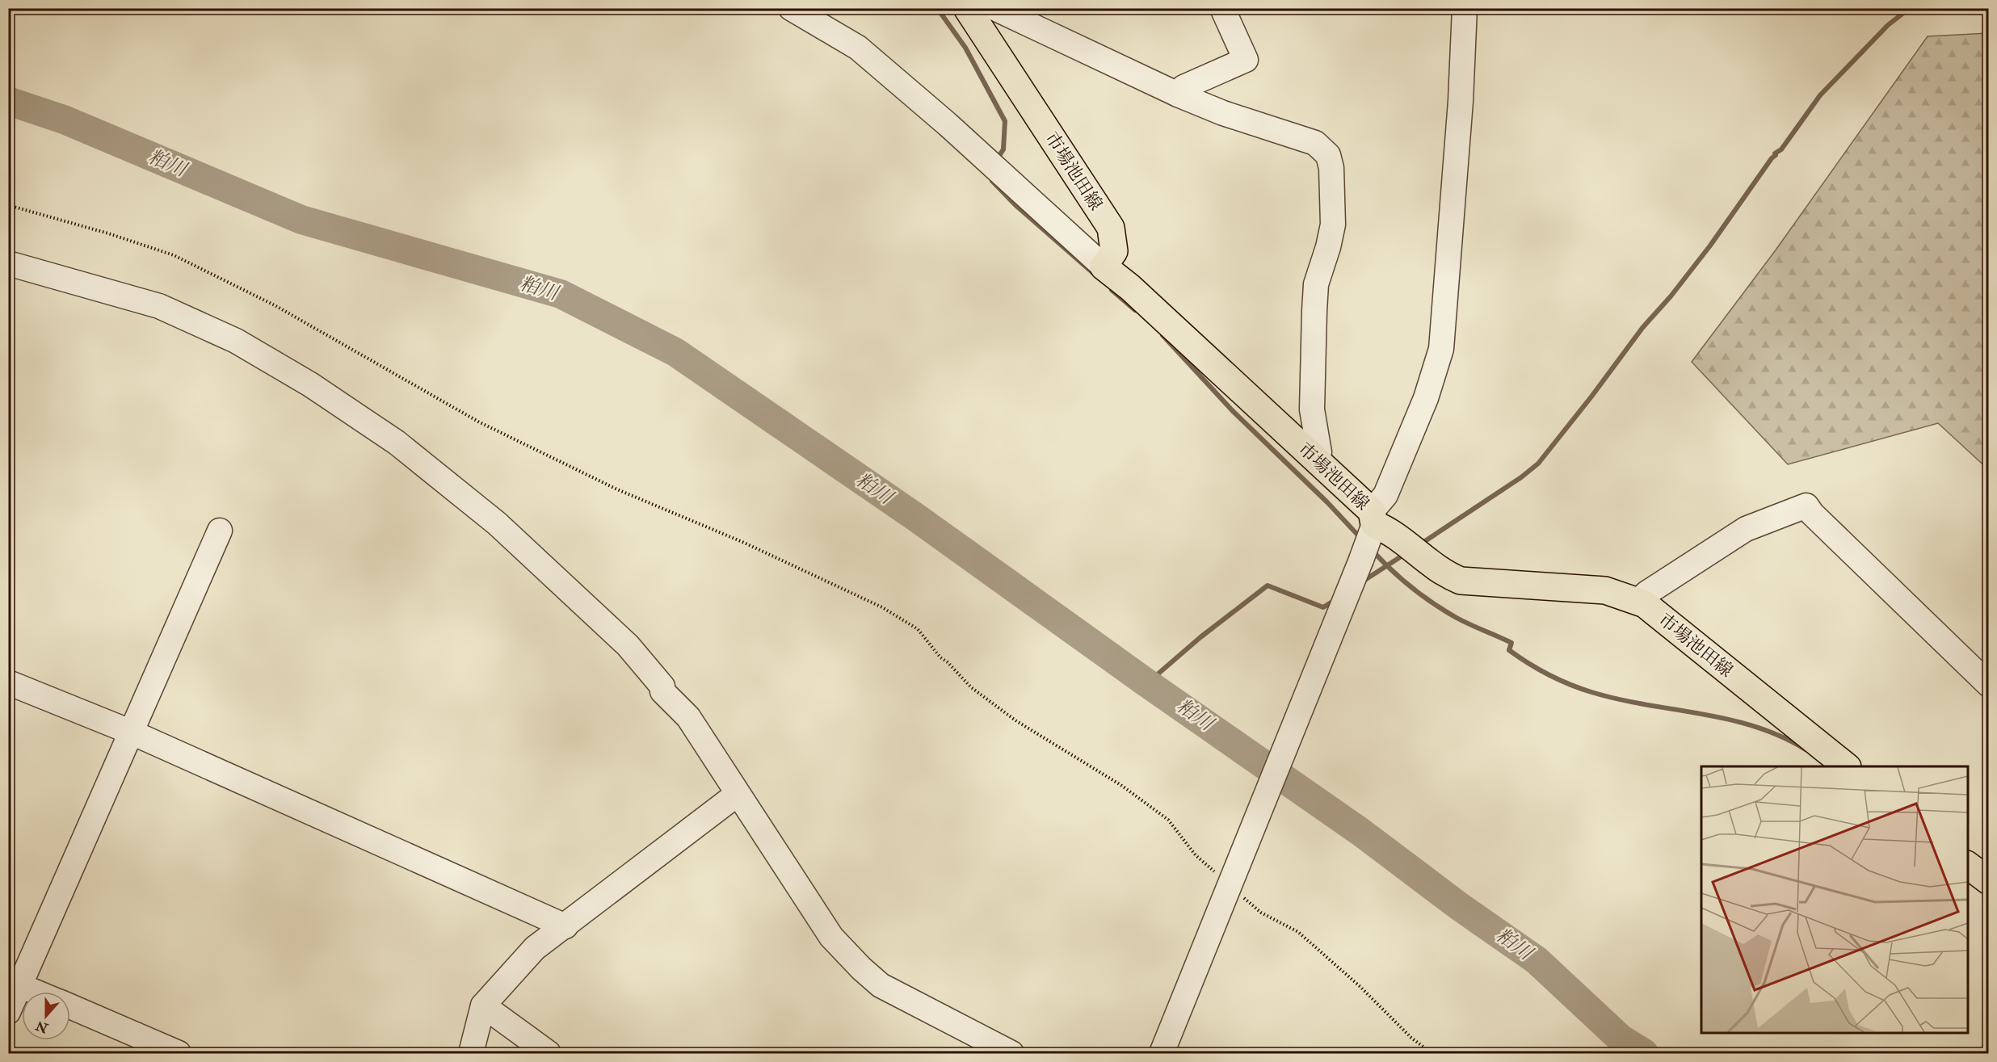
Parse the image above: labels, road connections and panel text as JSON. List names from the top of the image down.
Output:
{
  "streets": {
    "main road": ["市場池田線"]
  },
  "water": ["粕川"],
  "north": "bottom"
}
